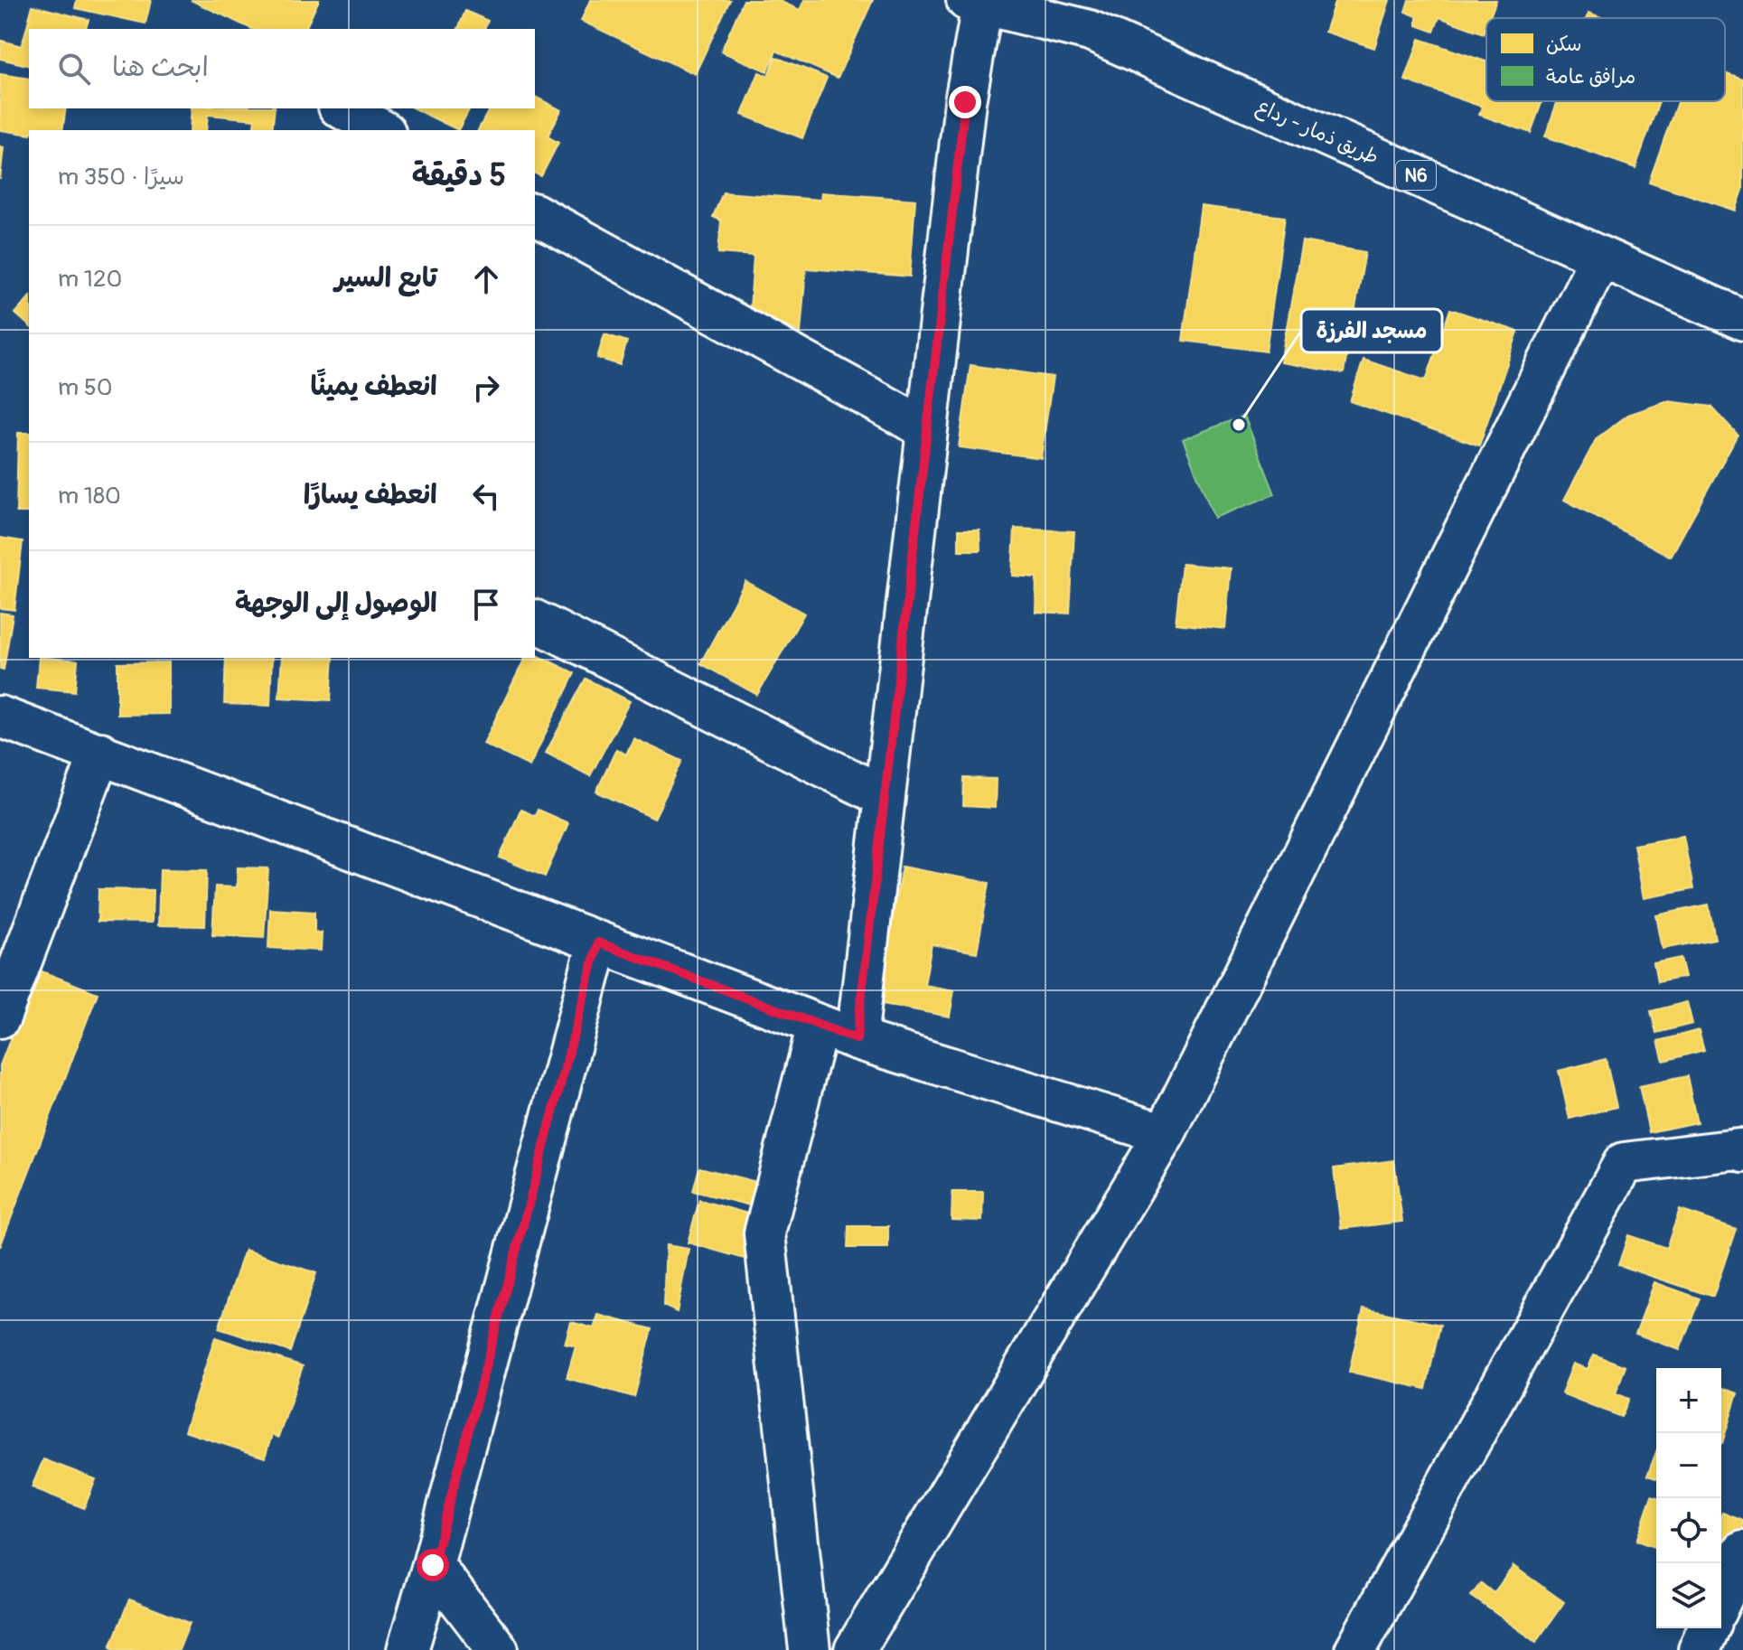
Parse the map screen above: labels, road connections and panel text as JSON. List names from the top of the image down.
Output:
{
  "streets": {
    "street": ["طريق ذمار - رداع", "N6"]
  },
  "crossings": [
    ["طريق ذمار - رداع", "N6"]
  ],
  "places": ["مسجد الفرزة"],
  "legend": ["سكن", "مرافق عامة"],
  "page": {
    "search": "ابحث هنا",
    "heading": ["5 دقيقة", "سيرًا · 350 m"],
    "list": [
      ["تابع السير", "120 m"],
      ["انعطف يمينًا", "50 m"],
      ["انعطف يسارًا", "180 m"],
      "الوصول إلى الوجهة"
    ],
    "map_buttons": ["+", "−"]
  }
}
